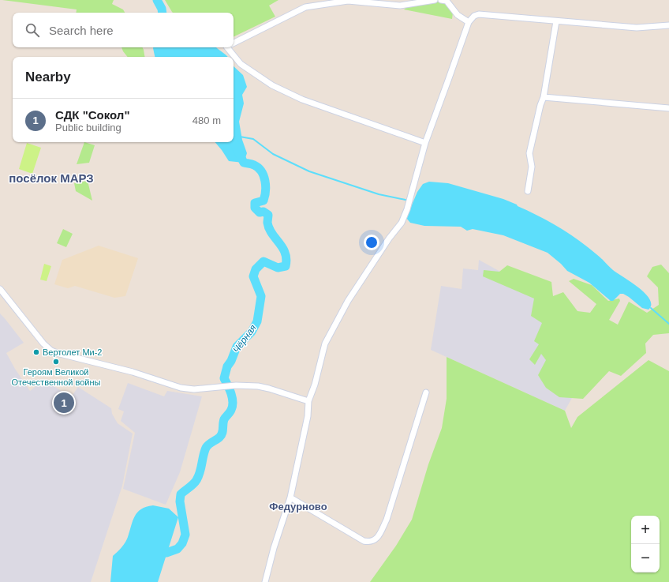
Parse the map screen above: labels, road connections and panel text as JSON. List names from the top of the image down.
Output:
{
  "districts": ["посёлок МАРЗ", "Федурново"],
  "water": ["Чёрная"],
  "places": ["Вертолет Ми-2", "Героям Великой Отечественной войны"],
  "page": {
    "search": "Search here",
    "heading": "Nearby",
    "list": [
      {
        "mark": "1",
        "name": "СДК \"Сокол\"",
        "note": "Public building",
        "value": "480 m"
      }
    ],
    "pins": "1",
    "map_buttons": ["+", "−"]
  }
}
